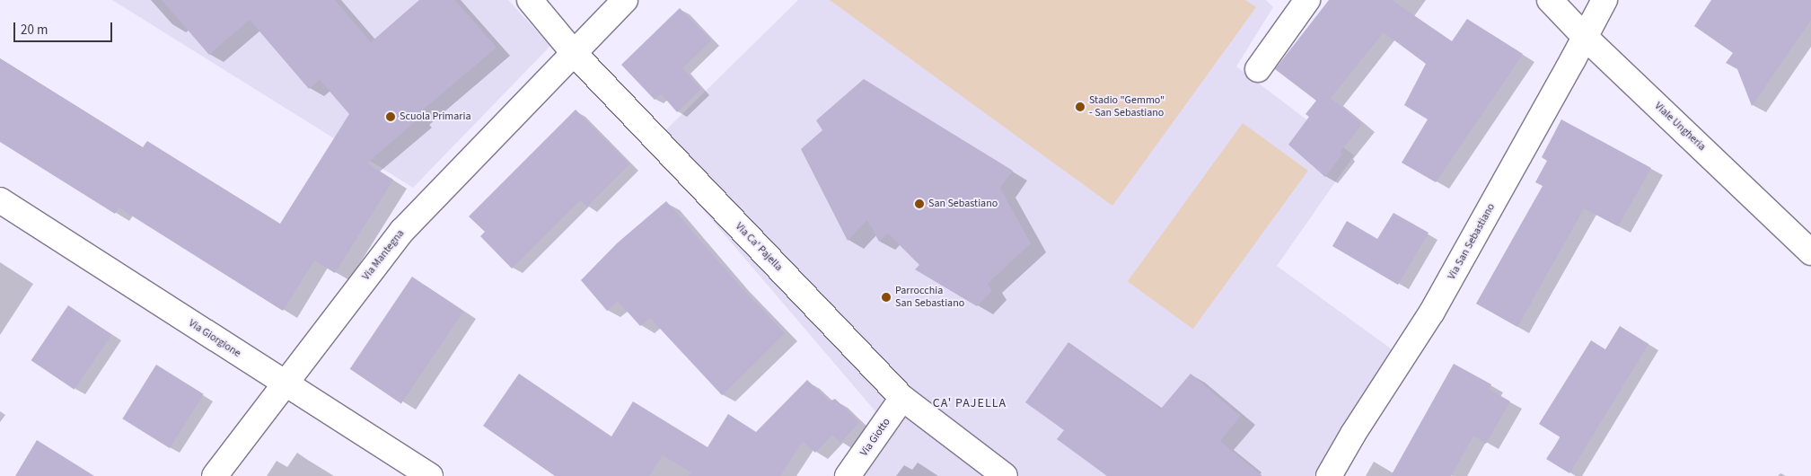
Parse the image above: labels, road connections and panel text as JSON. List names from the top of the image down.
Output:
{
  "streets": {
    "street": [
      "Viale Ungheria",
      "Via San Sebastiano",
      "Via Ca' Pajella",
      "Via Mantegna",
      "Via Giorgione",
      "Via Giotto"
    ]
  },
  "crossings": [
    ["Viale Ungheria", "Via San Sebastiano"],
    ["Via Ca' Pajella", "Via Mantegna"],
    ["Via Ca' Pajella", "Via Giotto"],
    ["Via Mantegna", "Via Giorgione"]
  ],
  "districts": ["CA' PAJELLA"],
  "places": [
    "Stadio \"Gemmo\" - San Sebastiano",
    "Scuola Primaria",
    "San Sebastiano",
    "Parrocchia San Sebastiano"
  ],
  "scale_bar": "20 m"
}
